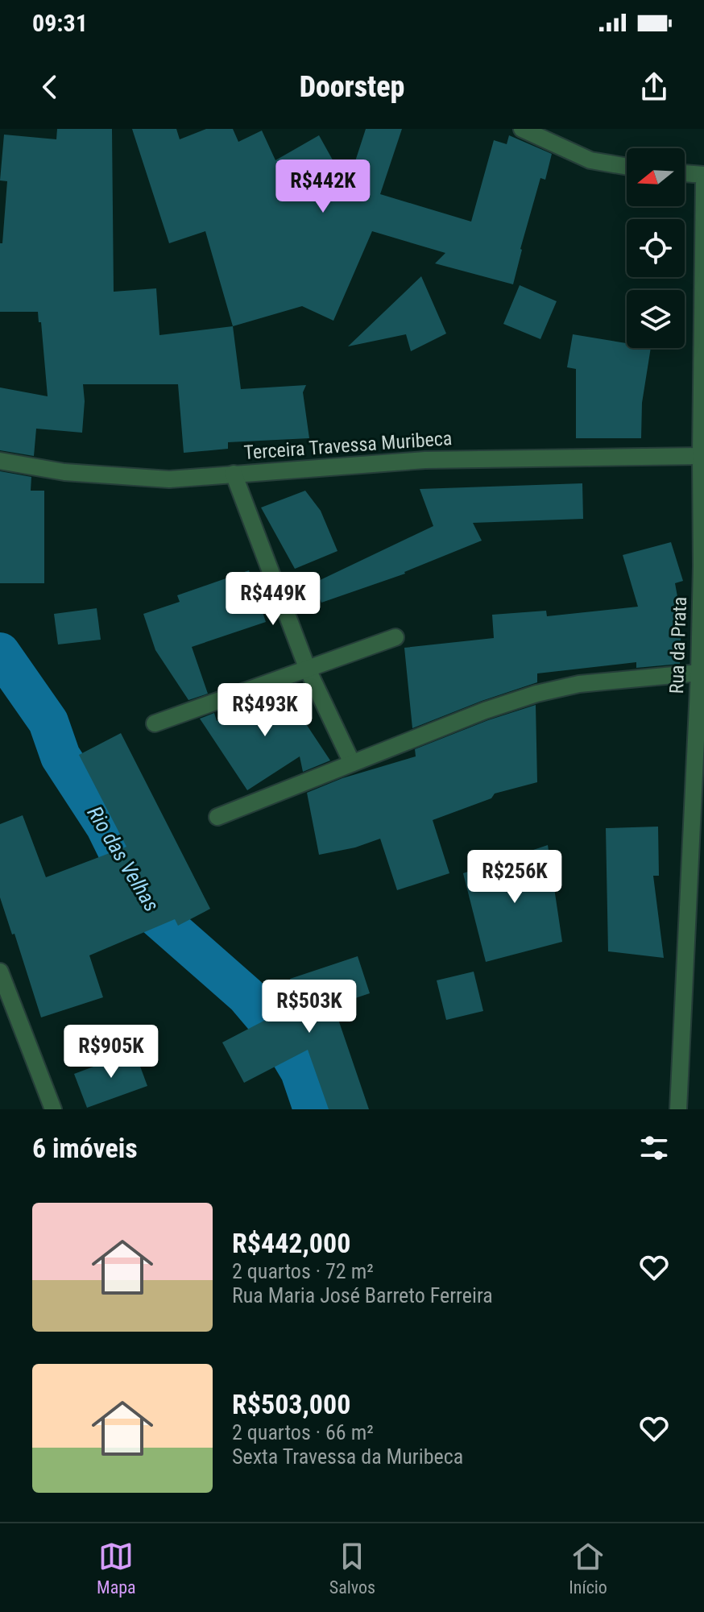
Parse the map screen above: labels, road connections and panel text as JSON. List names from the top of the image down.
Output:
{
  "streets": {
    "street": ["Terceira Travessa Muribeca", "Rua da Prata"]
  },
  "crossings": [
    ["Terceira Travessa Muribeca", "Rua da Prata"]
  ],
  "water": ["Rio das Velhas"],
  "north": "left",
  "page": {
    "status": "09:31",
    "header": "Doorstep",
    "price": [
      "R$442K",
      "R$449K",
      "R$493K",
      "R$256K",
      "R$503K",
      "R$905K"
    ],
    "heading": "6 imóveis",
    "list": [
      {
        "name": "R$442,000",
        "note": "2 quartos · 72 m² · Rua Maria José Barreto Ferreira"
      },
      {
        "name": "R$503,000",
        "note": "2 quartos · 66 m² · Sexta Travessa da Muribeca"
      }
    ],
    "tabs": ["Mapa", "Salvos", "Início"]
  }
}
